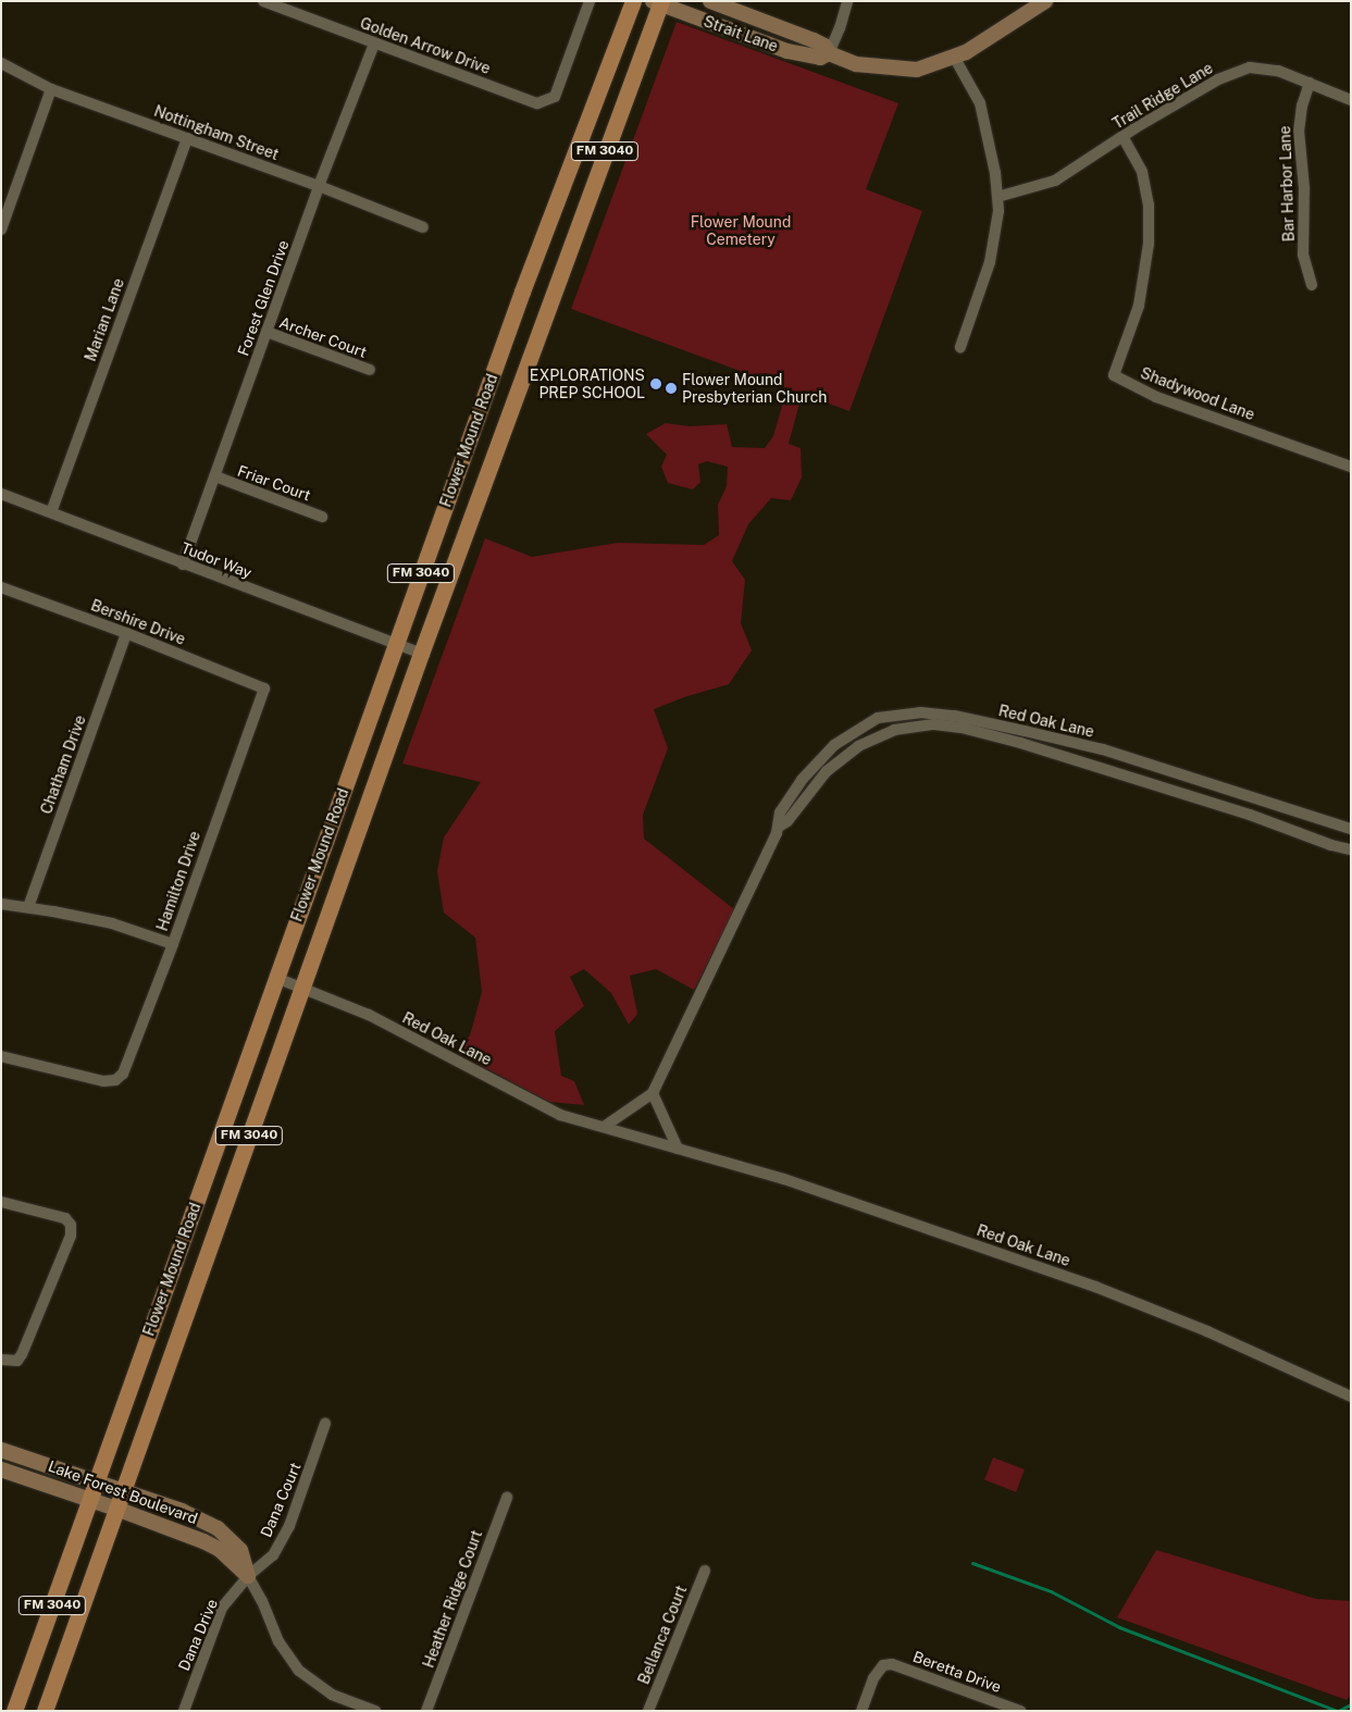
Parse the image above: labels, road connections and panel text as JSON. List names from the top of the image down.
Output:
{
  "streets": {
    "main road": ["FM 3040", "Flower Mound Road"],
    "street": [
      "Strait Lane",
      "Golden Arrow Drive",
      "Trail Ridge Lane",
      "Nottingham Street",
      "Bar Harbor Lane",
      "Forest Glen Drive",
      "Marian Lane",
      "Archer Court",
      "Shadywood Lane",
      "Friar Court",
      "Tudor Way",
      "Bershire Drive",
      "Red Oak Lane",
      "Chatham Drive",
      "Hamilton Drive",
      "Lake Forest Boulevard",
      "Dana Court",
      "Heather Ridge Court",
      "Dana Drive",
      "Bellanca Court",
      "Beretta Drive"
    ]
  },
  "crossings": [
    ["Strait Lane", "Flower Mound Road"],
    ["Golden Arrow Drive", "Forest Glen Drive"],
    ["Trail Ridge Lane", "Bar Harbor Lane"],
    ["Trail Ridge Lane", "Shadywood Lane"],
    ["Nottingham Street", "Forest Glen Drive"],
    ["Nottingham Street", "Marian Lane"],
    ["Forest Glen Drive", "Archer Court"],
    ["Forest Glen Drive", "Friar Court"],
    ["Forest Glen Drive", "Tudor Way"],
    ["Marian Lane", "Tudor Way"],
    ["Flower Mound Road", "Tudor Way"],
    ["Flower Mound Road", "Red Oak Lane"],
    ["Flower Mound Road", "Lake Forest Boulevard"],
    ["Bershire Drive", "Chatham Drive"],
    ["Bershire Drive", "Hamilton Drive"],
    ["Lake Forest Boulevard", "Dana Court"],
    ["Lake Forest Boulevard", "Dana Drive"],
    ["Dana Court", "Dana Drive"]
  ],
  "parks": ["Flower Mound Cemetery"],
  "places": ["EXPLORATIONS PREP SCHOOL", "Flower Mound Presbyterian Church"]
}
